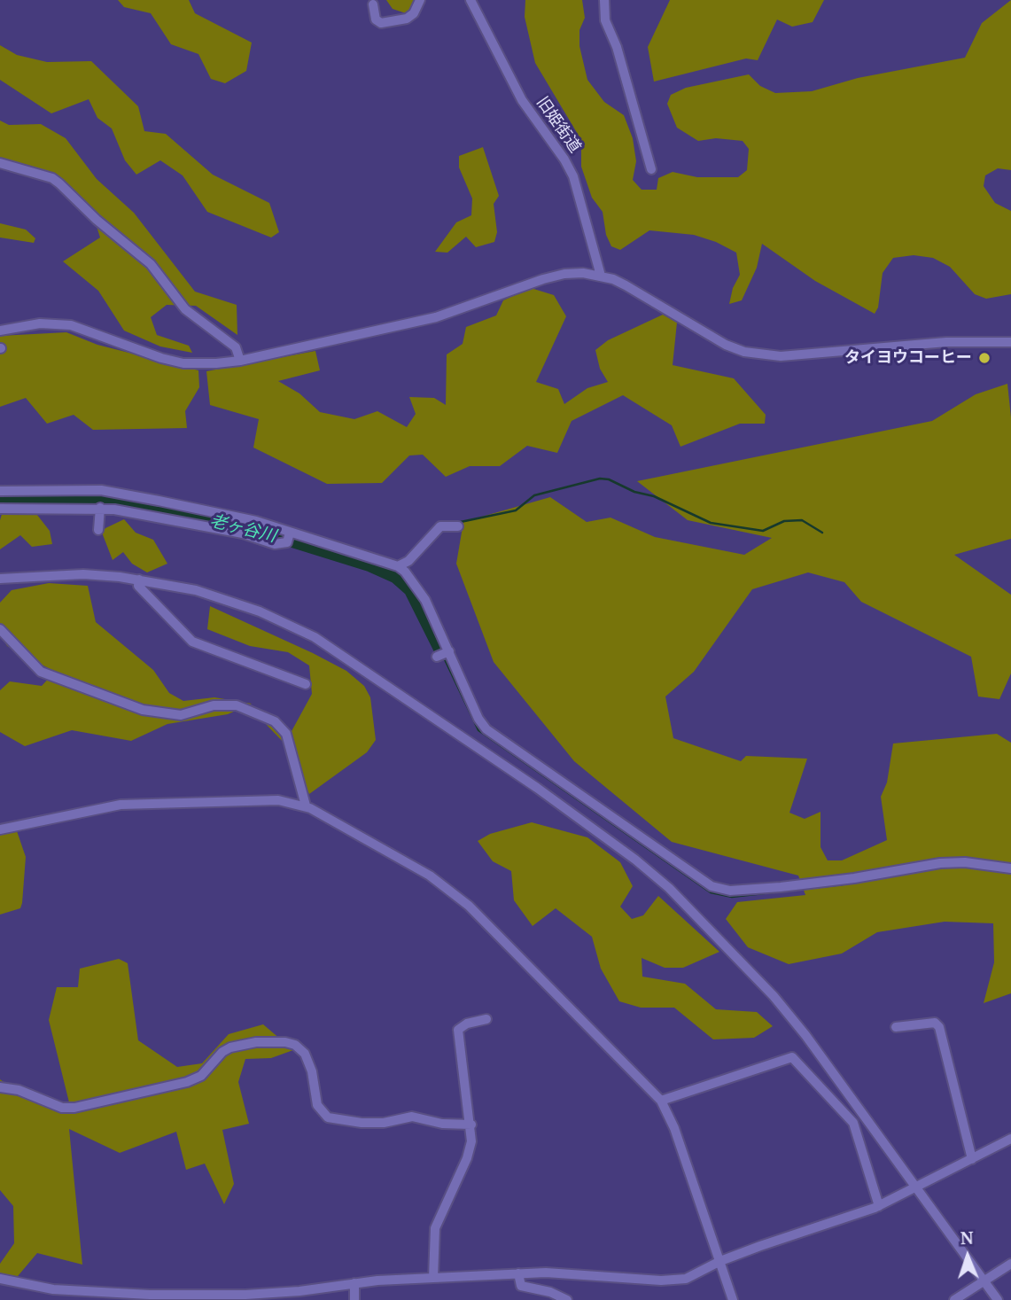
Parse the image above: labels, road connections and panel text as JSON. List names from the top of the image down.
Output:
{
  "streets": {
    "street": ["旧姫街道"]
  },
  "water": ["老ヶ谷川"],
  "places": ["タイヨウコーヒー"],
  "north": "top"
}
